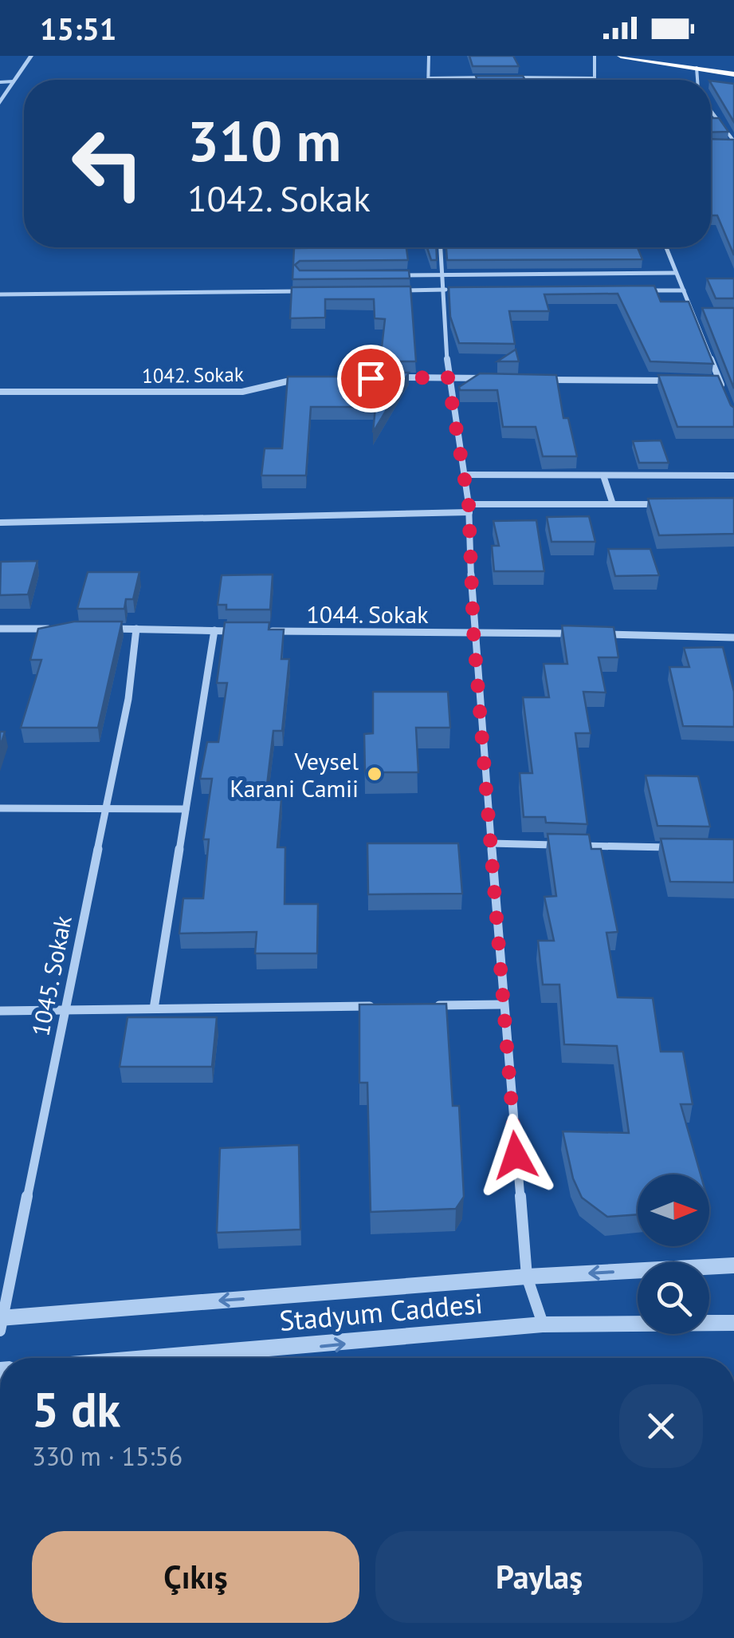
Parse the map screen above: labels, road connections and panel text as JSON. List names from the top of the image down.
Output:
{
  "streets": {
    "street": [
      "1042. Sokak",
      "1044. Sokak",
      "1045. Sokak",
      "Stadyum Caddesi"
    ]
  },
  "places": ["Veysel Karani Camii"],
  "north": "right",
  "page": {
    "status": "15:51",
    "turn": ["310 m", "1042. Sokak"],
    "heading": ["5 dk", "330 m · 15:56"],
    "buttons": ["Çıkış", "Paylaş"]
  }
}
